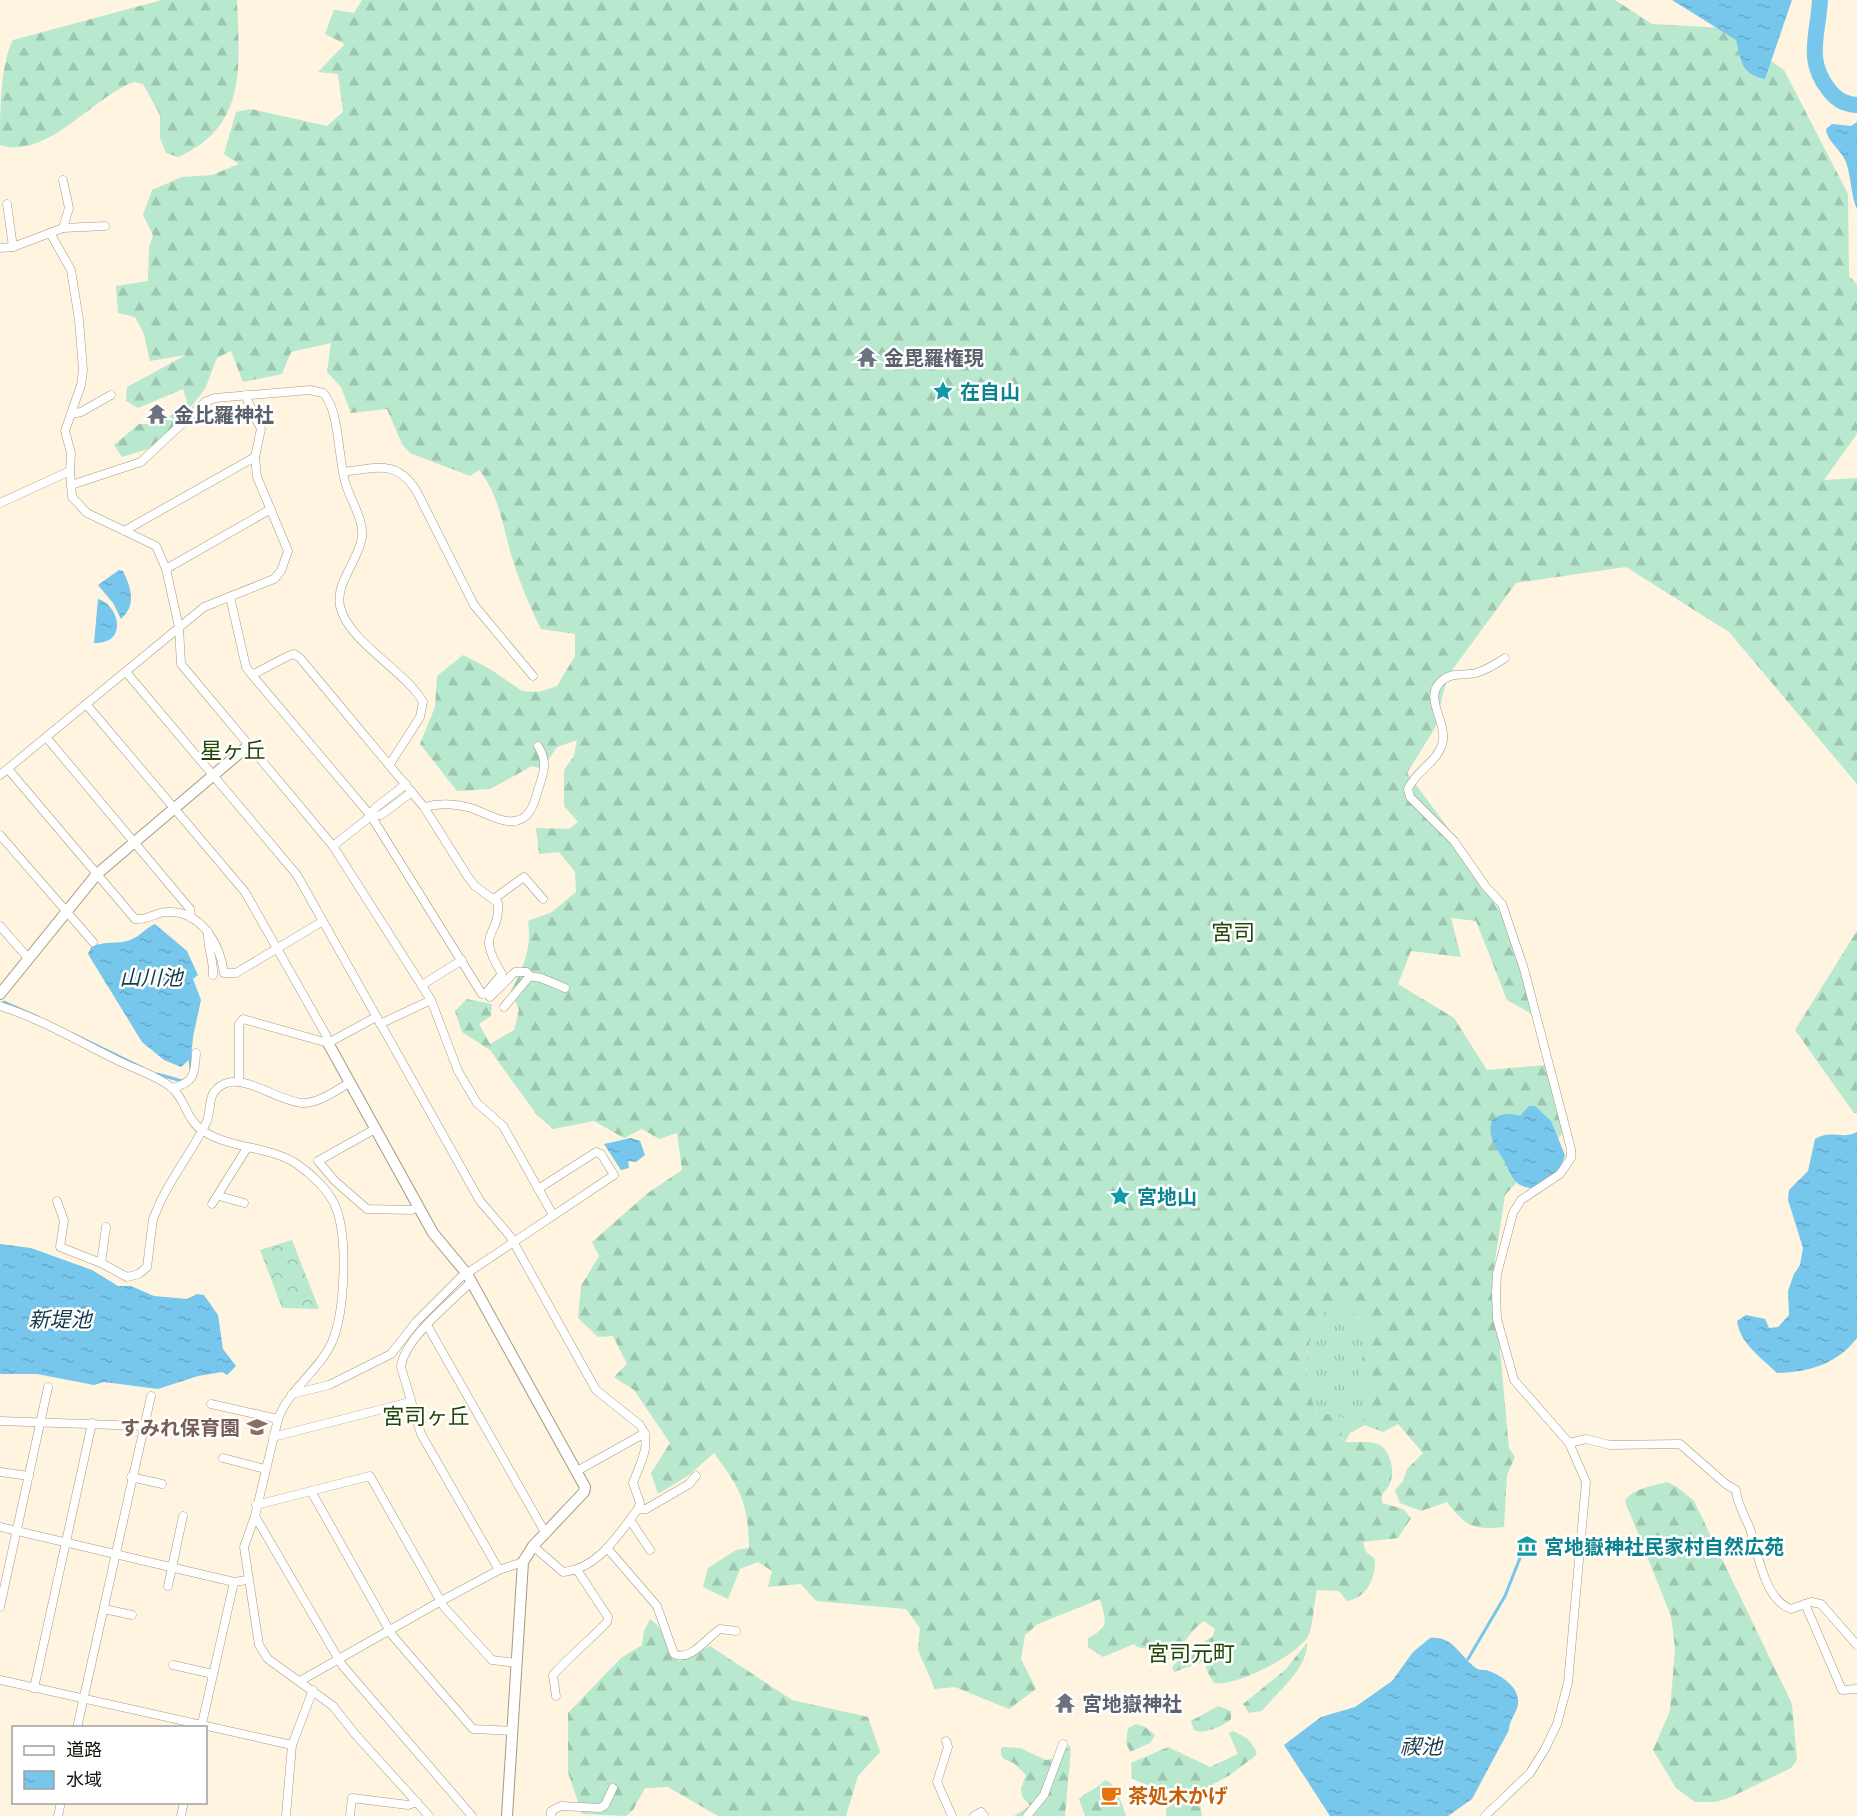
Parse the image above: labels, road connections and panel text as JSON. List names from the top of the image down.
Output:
{
  "districts": [
    "星ヶ丘",
    "宮司",
    "宮司ヶ丘",
    "宮司元町"
  ],
  "water": ["山川池", "新堤池", "禊池"],
  "places": {
    "temple": ["金毘羅権現", "金比羅神社", "宮地嶽神社"],
    "place": ["在自山", "宮地山"],
    "school or university": ["すみれ保育園"],
    "museum": ["宮地嶽神社民家村自然広苑"],
    "cafe": ["茶処木かげ"]
  },
  "legend": ["道路", "水域"]
}
